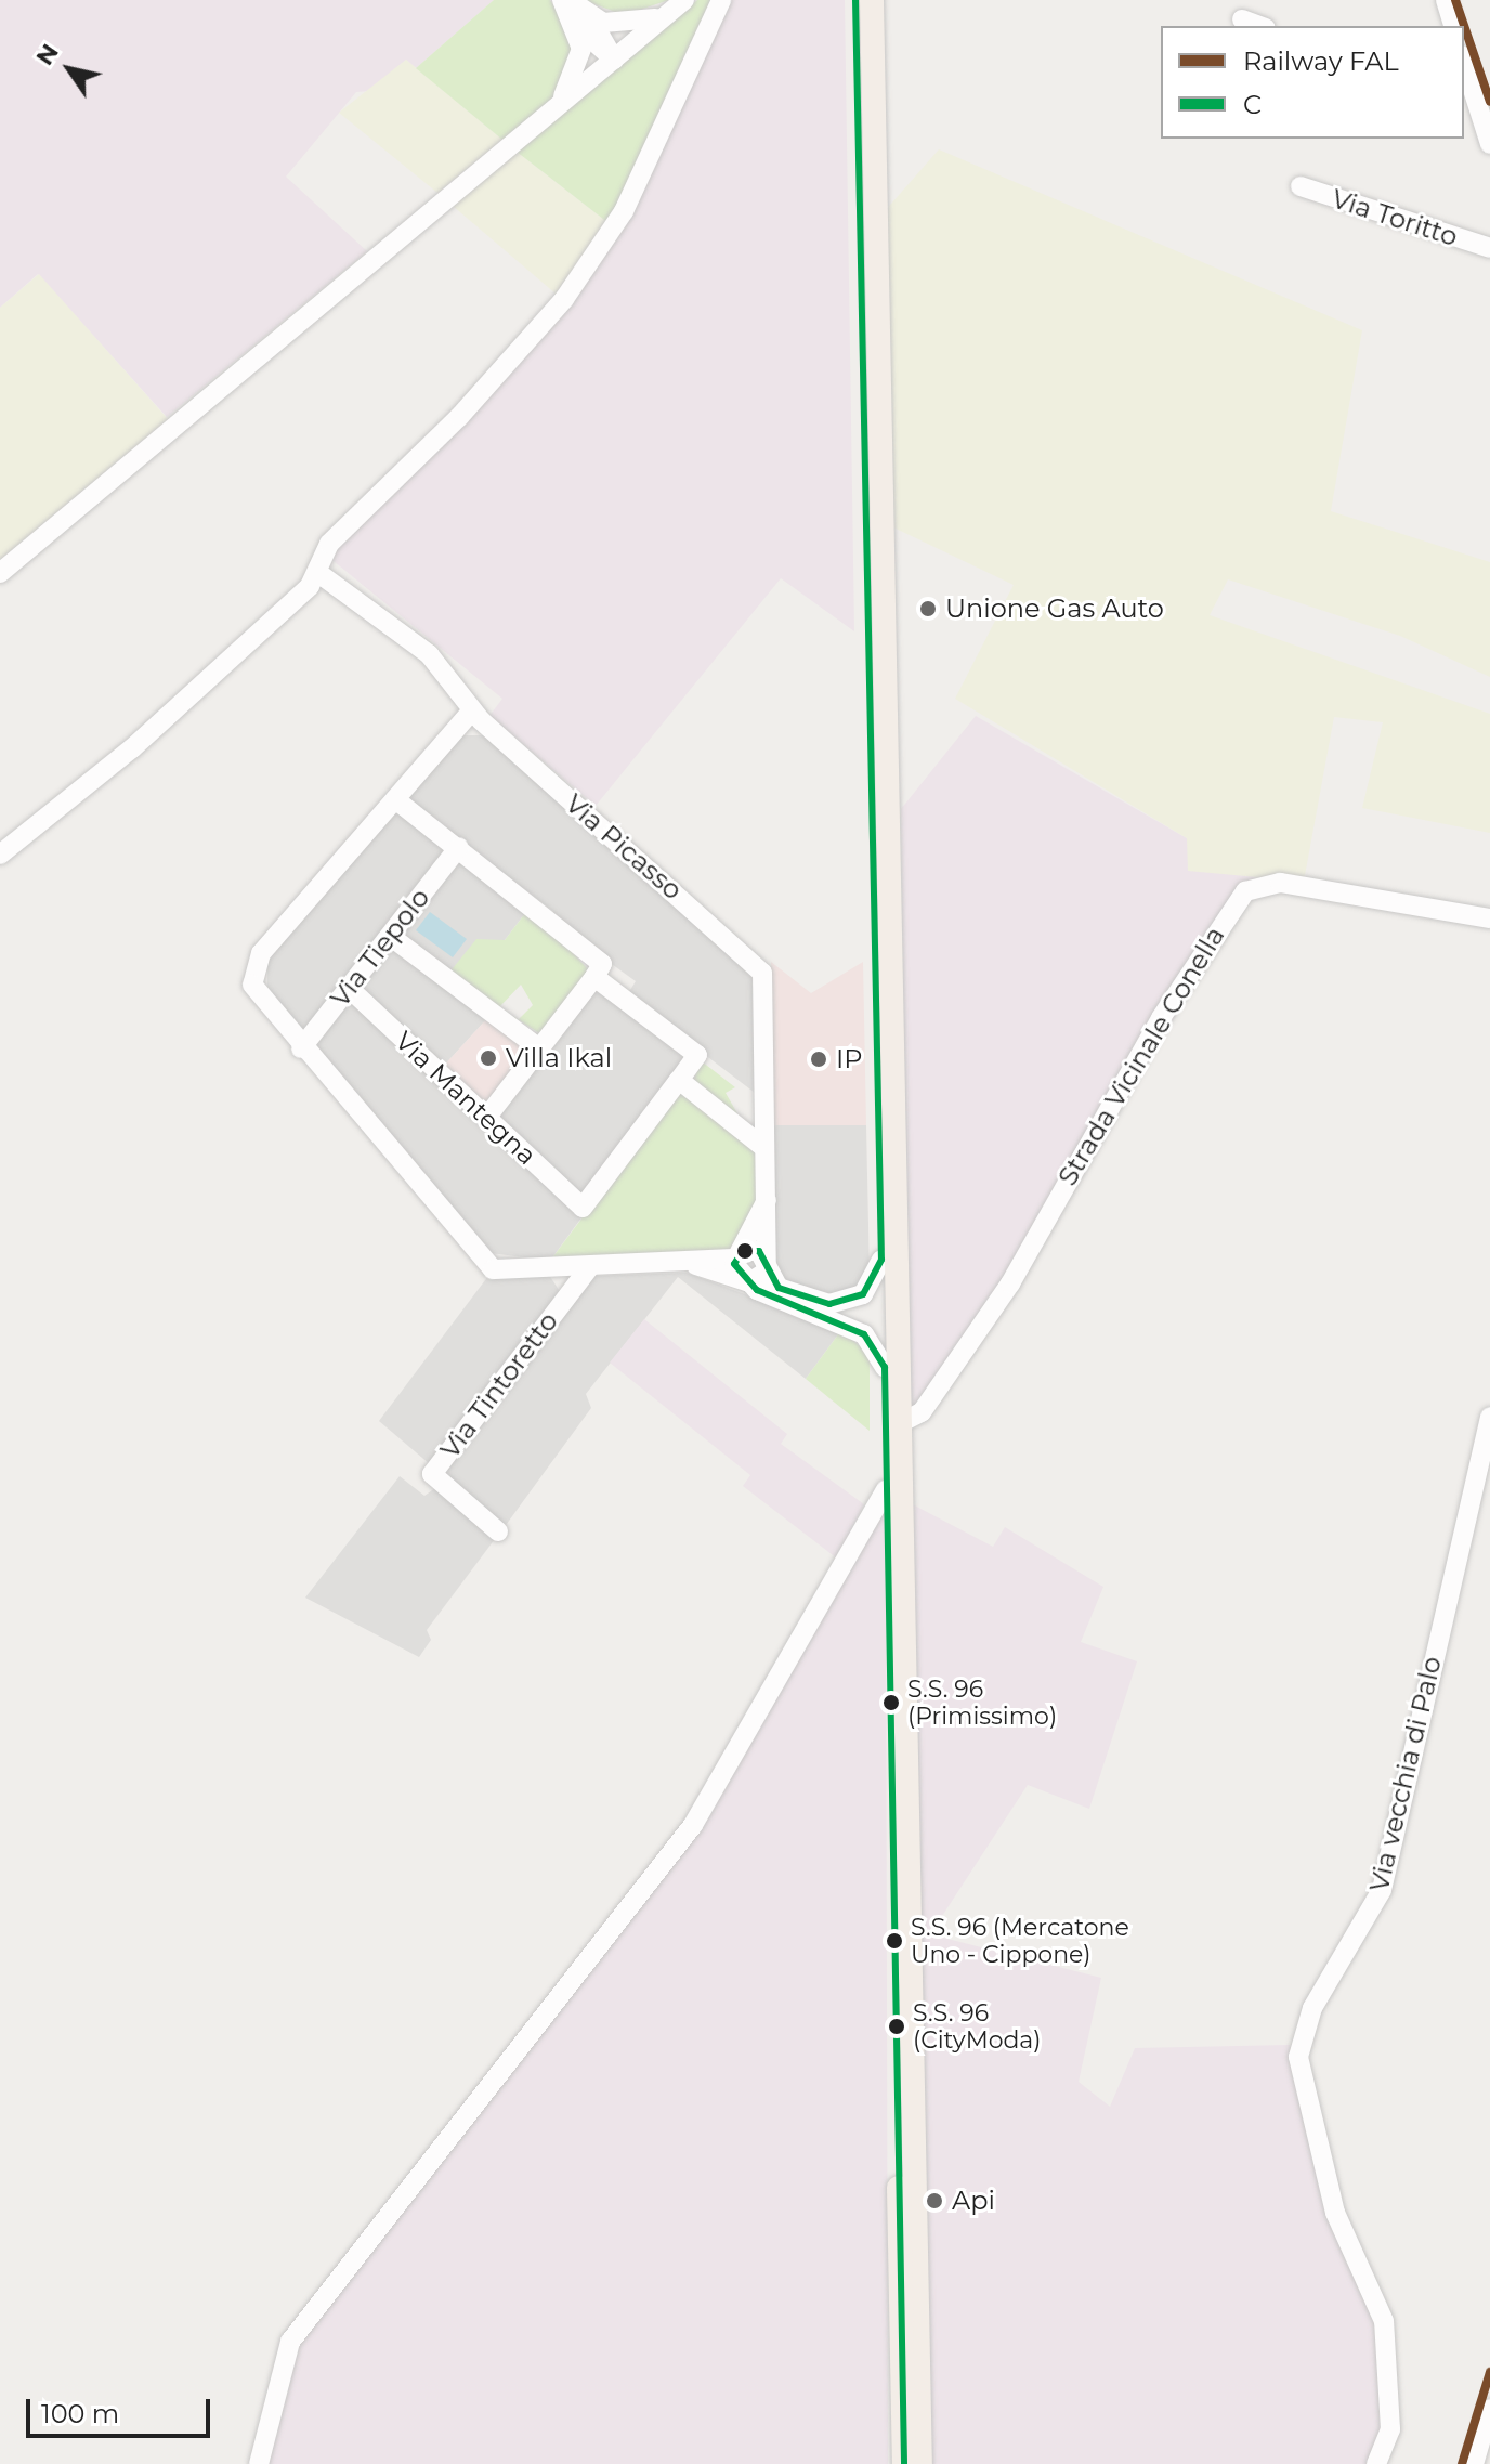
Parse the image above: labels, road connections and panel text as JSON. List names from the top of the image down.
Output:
{
  "streets": {
    "street": [
      "Via Toritto",
      "Via Picasso",
      "Via Tiepolo",
      "Strada Vicinale Conella",
      "Via Mantegna",
      "Via Tintoretto",
      "Via vecchia di Palo"
    ]
  },
  "crossings": [
    ["Via Tiepolo", "Via Mantegna"]
  ],
  "places": [
    "Unione Gas Auto",
    "Villa Ikal",
    "IP",
    "S.S. 96 (Primissimo)",
    "S.S. 96 (Mercatone Uno - Cippone)",
    "S.S. 96 (CityModa)",
    "Api"
  ],
  "lines": ["rail line FAL", "transit line C"],
  "legend": ["Railway FAL", "C"],
  "scale_bar": "100 m",
  "north": "top left"
}
